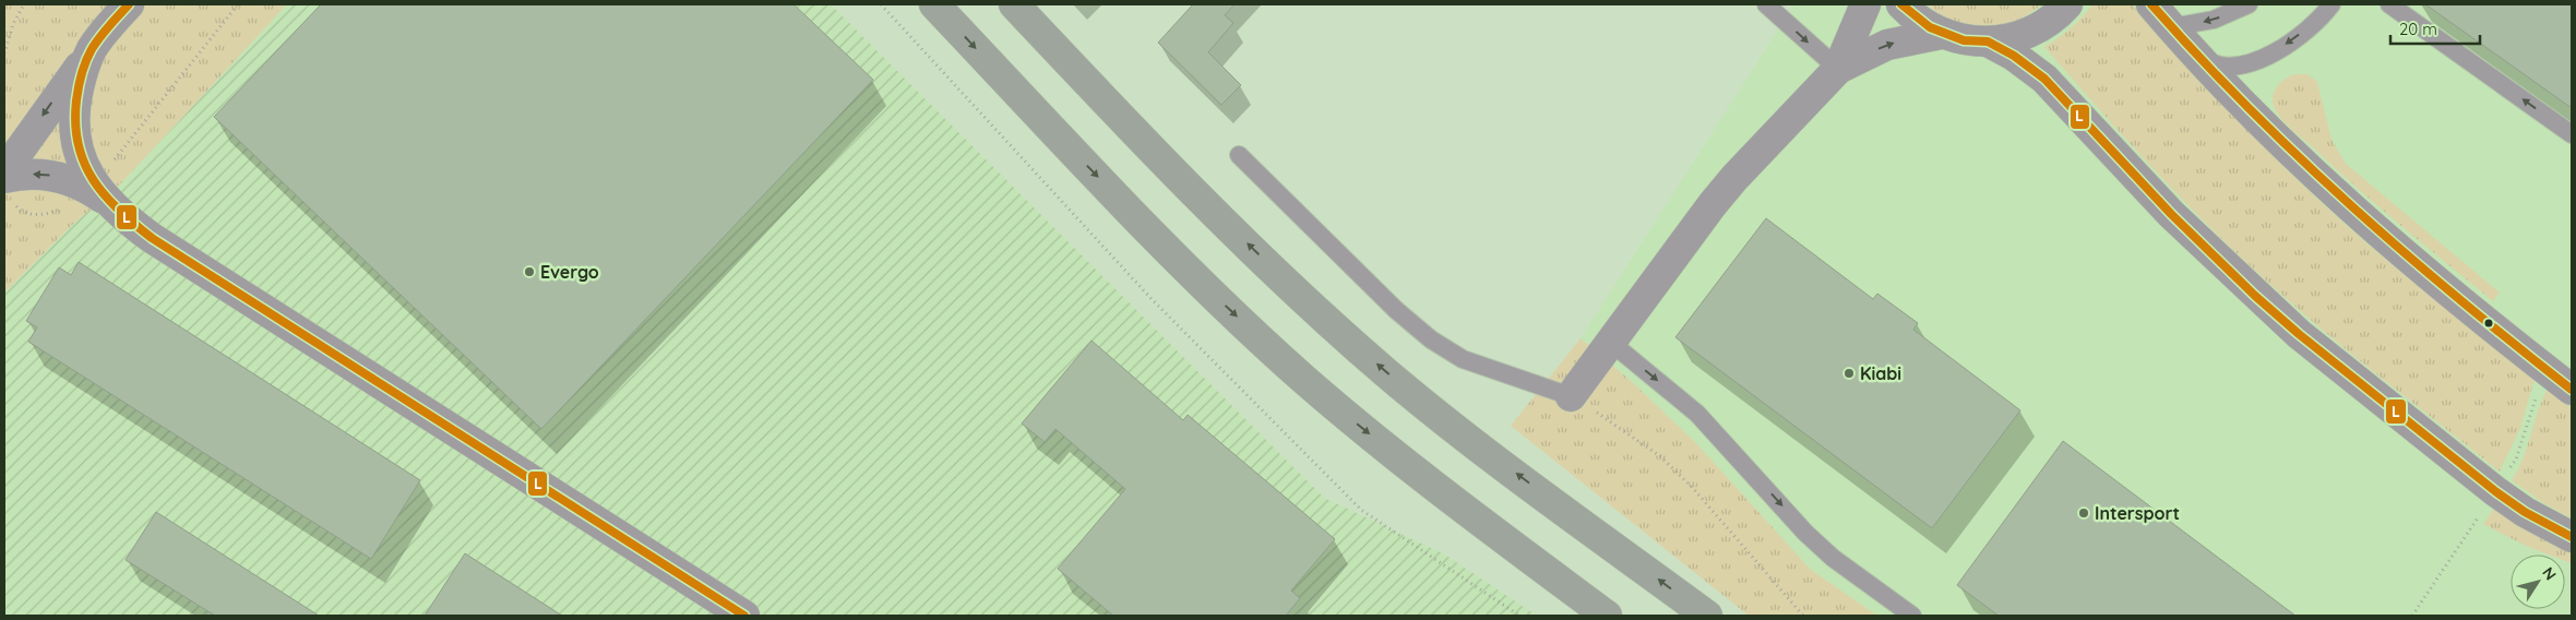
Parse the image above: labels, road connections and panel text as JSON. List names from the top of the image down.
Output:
{
  "places": ["Evergo", "Kiabi", "Intersport"],
  "lines": ["transit line L"],
  "scale_bar": "20 m",
  "north": "top right"
}
